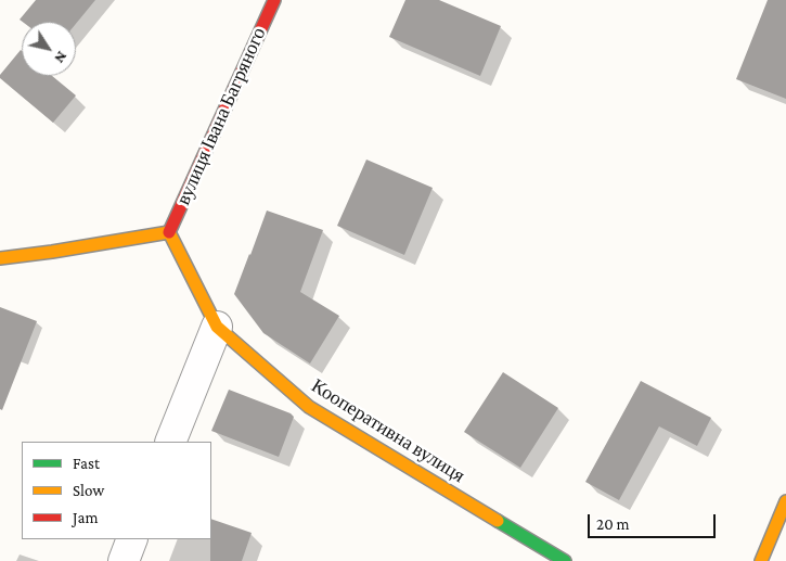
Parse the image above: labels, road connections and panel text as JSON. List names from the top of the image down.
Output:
{
  "streets": {
    "street": ["вулиця Івана Багряного", "Кооперативна вулиця"]
  },
  "crossings": [
    ["вулиця Івана Багряного", "Кооперативна вулиця"]
  ],
  "legend": ["Fast", "Slow", "Jam"],
  "scale_bar": "20 m",
  "north": "bottom right"
}
